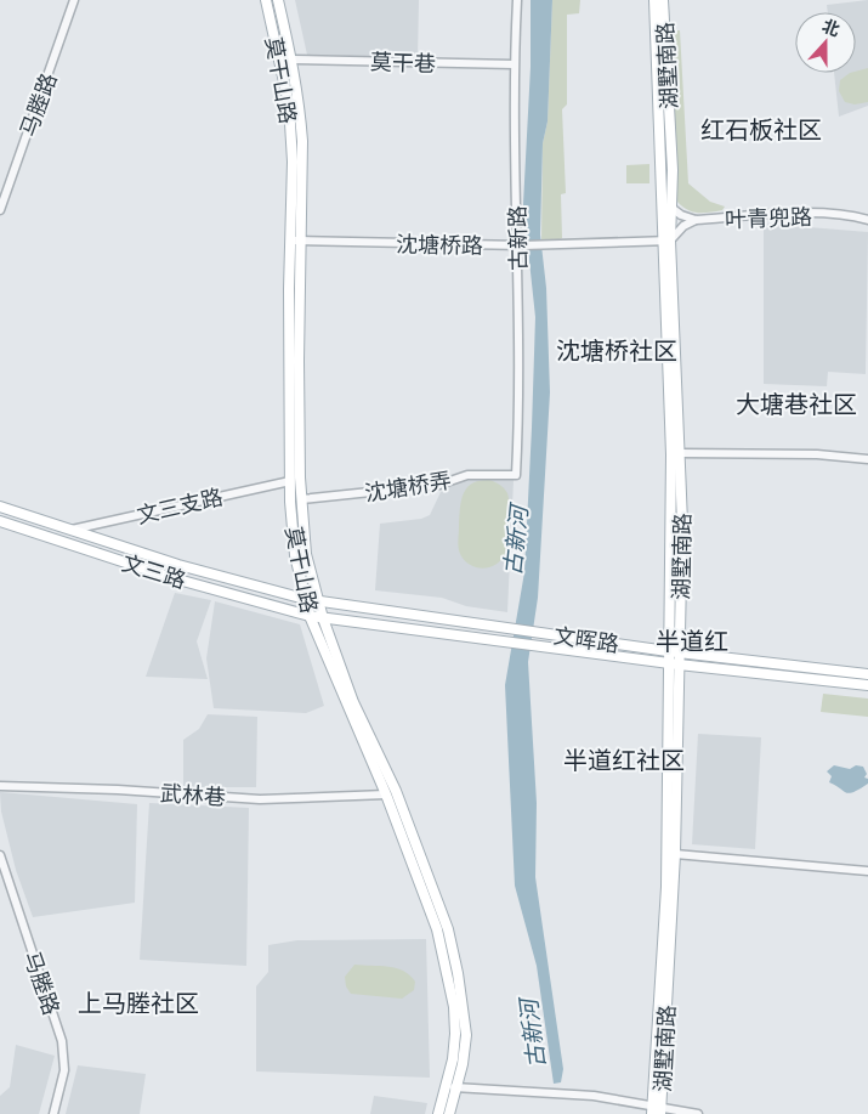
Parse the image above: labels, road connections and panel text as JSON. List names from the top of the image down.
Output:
{
  "streets": {
    "main road": [
      "湖墅南路",
      "莫干山路",
      "文三路",
      "文晖路"
    ],
    "street": [
      "莫干巷",
      "马塍路",
      "叶青兜路",
      "古新路",
      "沈塘桥路",
      "沈塘桥弄",
      "文三支路",
      "武林巷"
    ]
  },
  "crossings": [
    ["莫干巷", "莫干山路"],
    ["莫干巷", "古新路"],
    ["湖墅南路", "叶青兜路"],
    ["湖墅南路", "沈塘桥路"],
    ["湖墅南路", "文晖路"],
    ["莫干山路", "沈塘桥路"],
    ["莫干山路", "沈塘桥弄"],
    ["莫干山路", "文三支路"],
    ["莫干山路", "文三路"],
    ["莫干山路", "文晖路"],
    ["莫干山路", "武林巷"],
    ["古新路", "沈塘桥路"],
    ["古新路", "沈塘桥弄"],
    ["文三支路", "文三路"],
    ["文三路", "文晖路"]
  ],
  "districts": [
    "红石板社区",
    "沈塘桥社区",
    "大塘巷社区",
    "半道红",
    "半道红社区",
    "上马塍社区"
  ],
  "water": ["古新河"],
  "north": "top"
}
